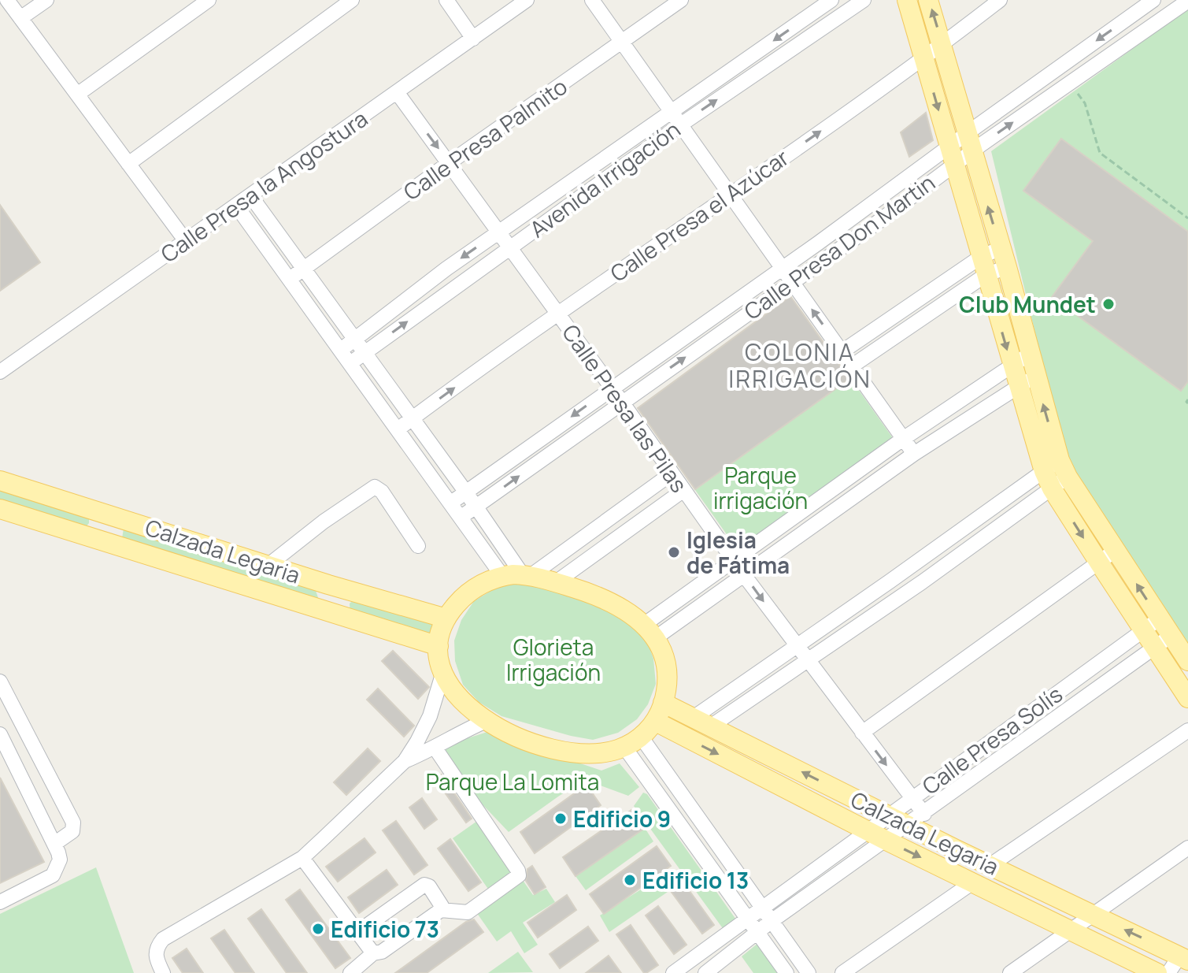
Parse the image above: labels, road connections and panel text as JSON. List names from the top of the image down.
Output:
{
  "streets": {
    "main road": ["Calzada Legaria"],
    "street": [
      "Calle Presa Palmito",
      "Avenida Irrigación",
      "Calle Presa la Angostura",
      "Calle Presa el Azúcar",
      "Calle Presa Don Martin",
      "Calle Presa las Pilas",
      "Calle Presa Solís"
    ]
  },
  "crossings": [
    ["Calle Presa Palmito", "Calle Presa las Pilas"],
    ["Avenida Irrigación", "Calle Presa las Pilas"],
    ["Calle Presa la Angostura", "Calle Presa las Pilas"],
    ["Calle Presa el Azúcar", "Calle Presa las Pilas"],
    ["Calle Presa Don Martin", "Calle Presa las Pilas"],
    ["Calle Presa las Pilas", "Calle Presa Solís"],
    ["Calzada Legaria", "Calle Presa Solís"]
  ],
  "one_way": ["Calle Presa el Azúcar"],
  "districts": ["COLONIA IRRIGACIÓN"],
  "parks": ["Parque irrigación", "Glorieta Irrigación", "Parque La Lomita"],
  "places": [
    "Club Mundet",
    "Iglesia de Fátima",
    "Edificio 9",
    "Edificio 13",
    "Edificio 73"
  ]
}
